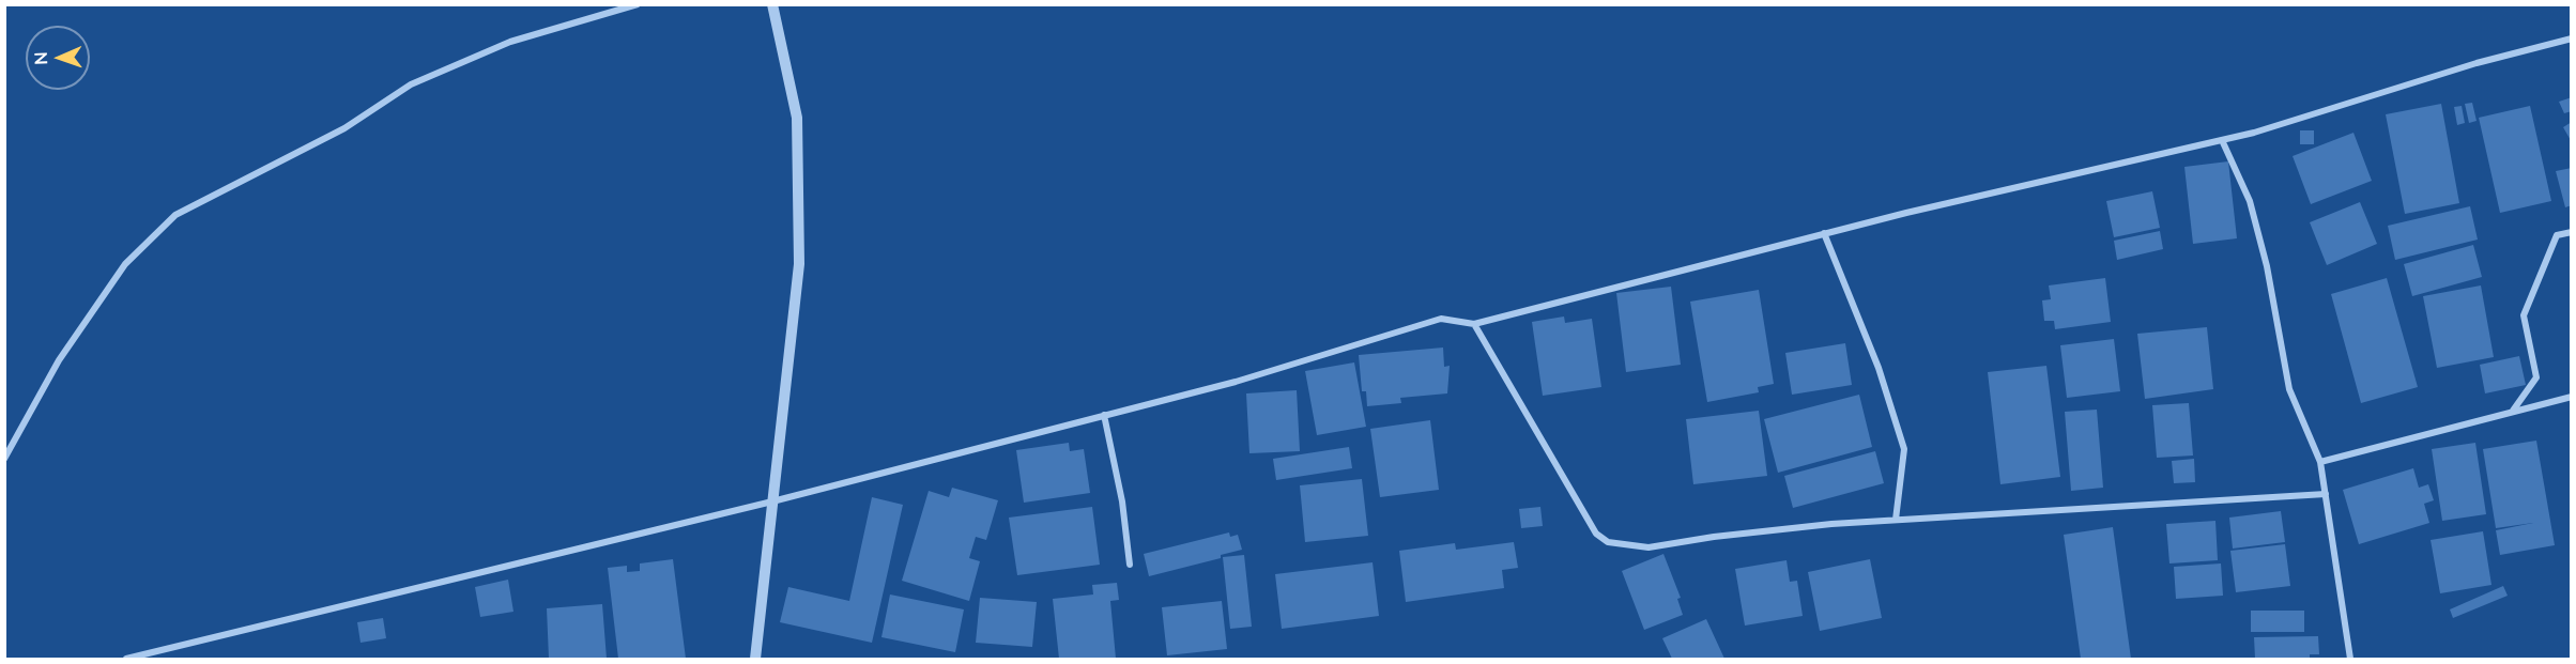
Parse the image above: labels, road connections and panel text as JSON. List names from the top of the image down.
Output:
{
  "north": "left"
}
